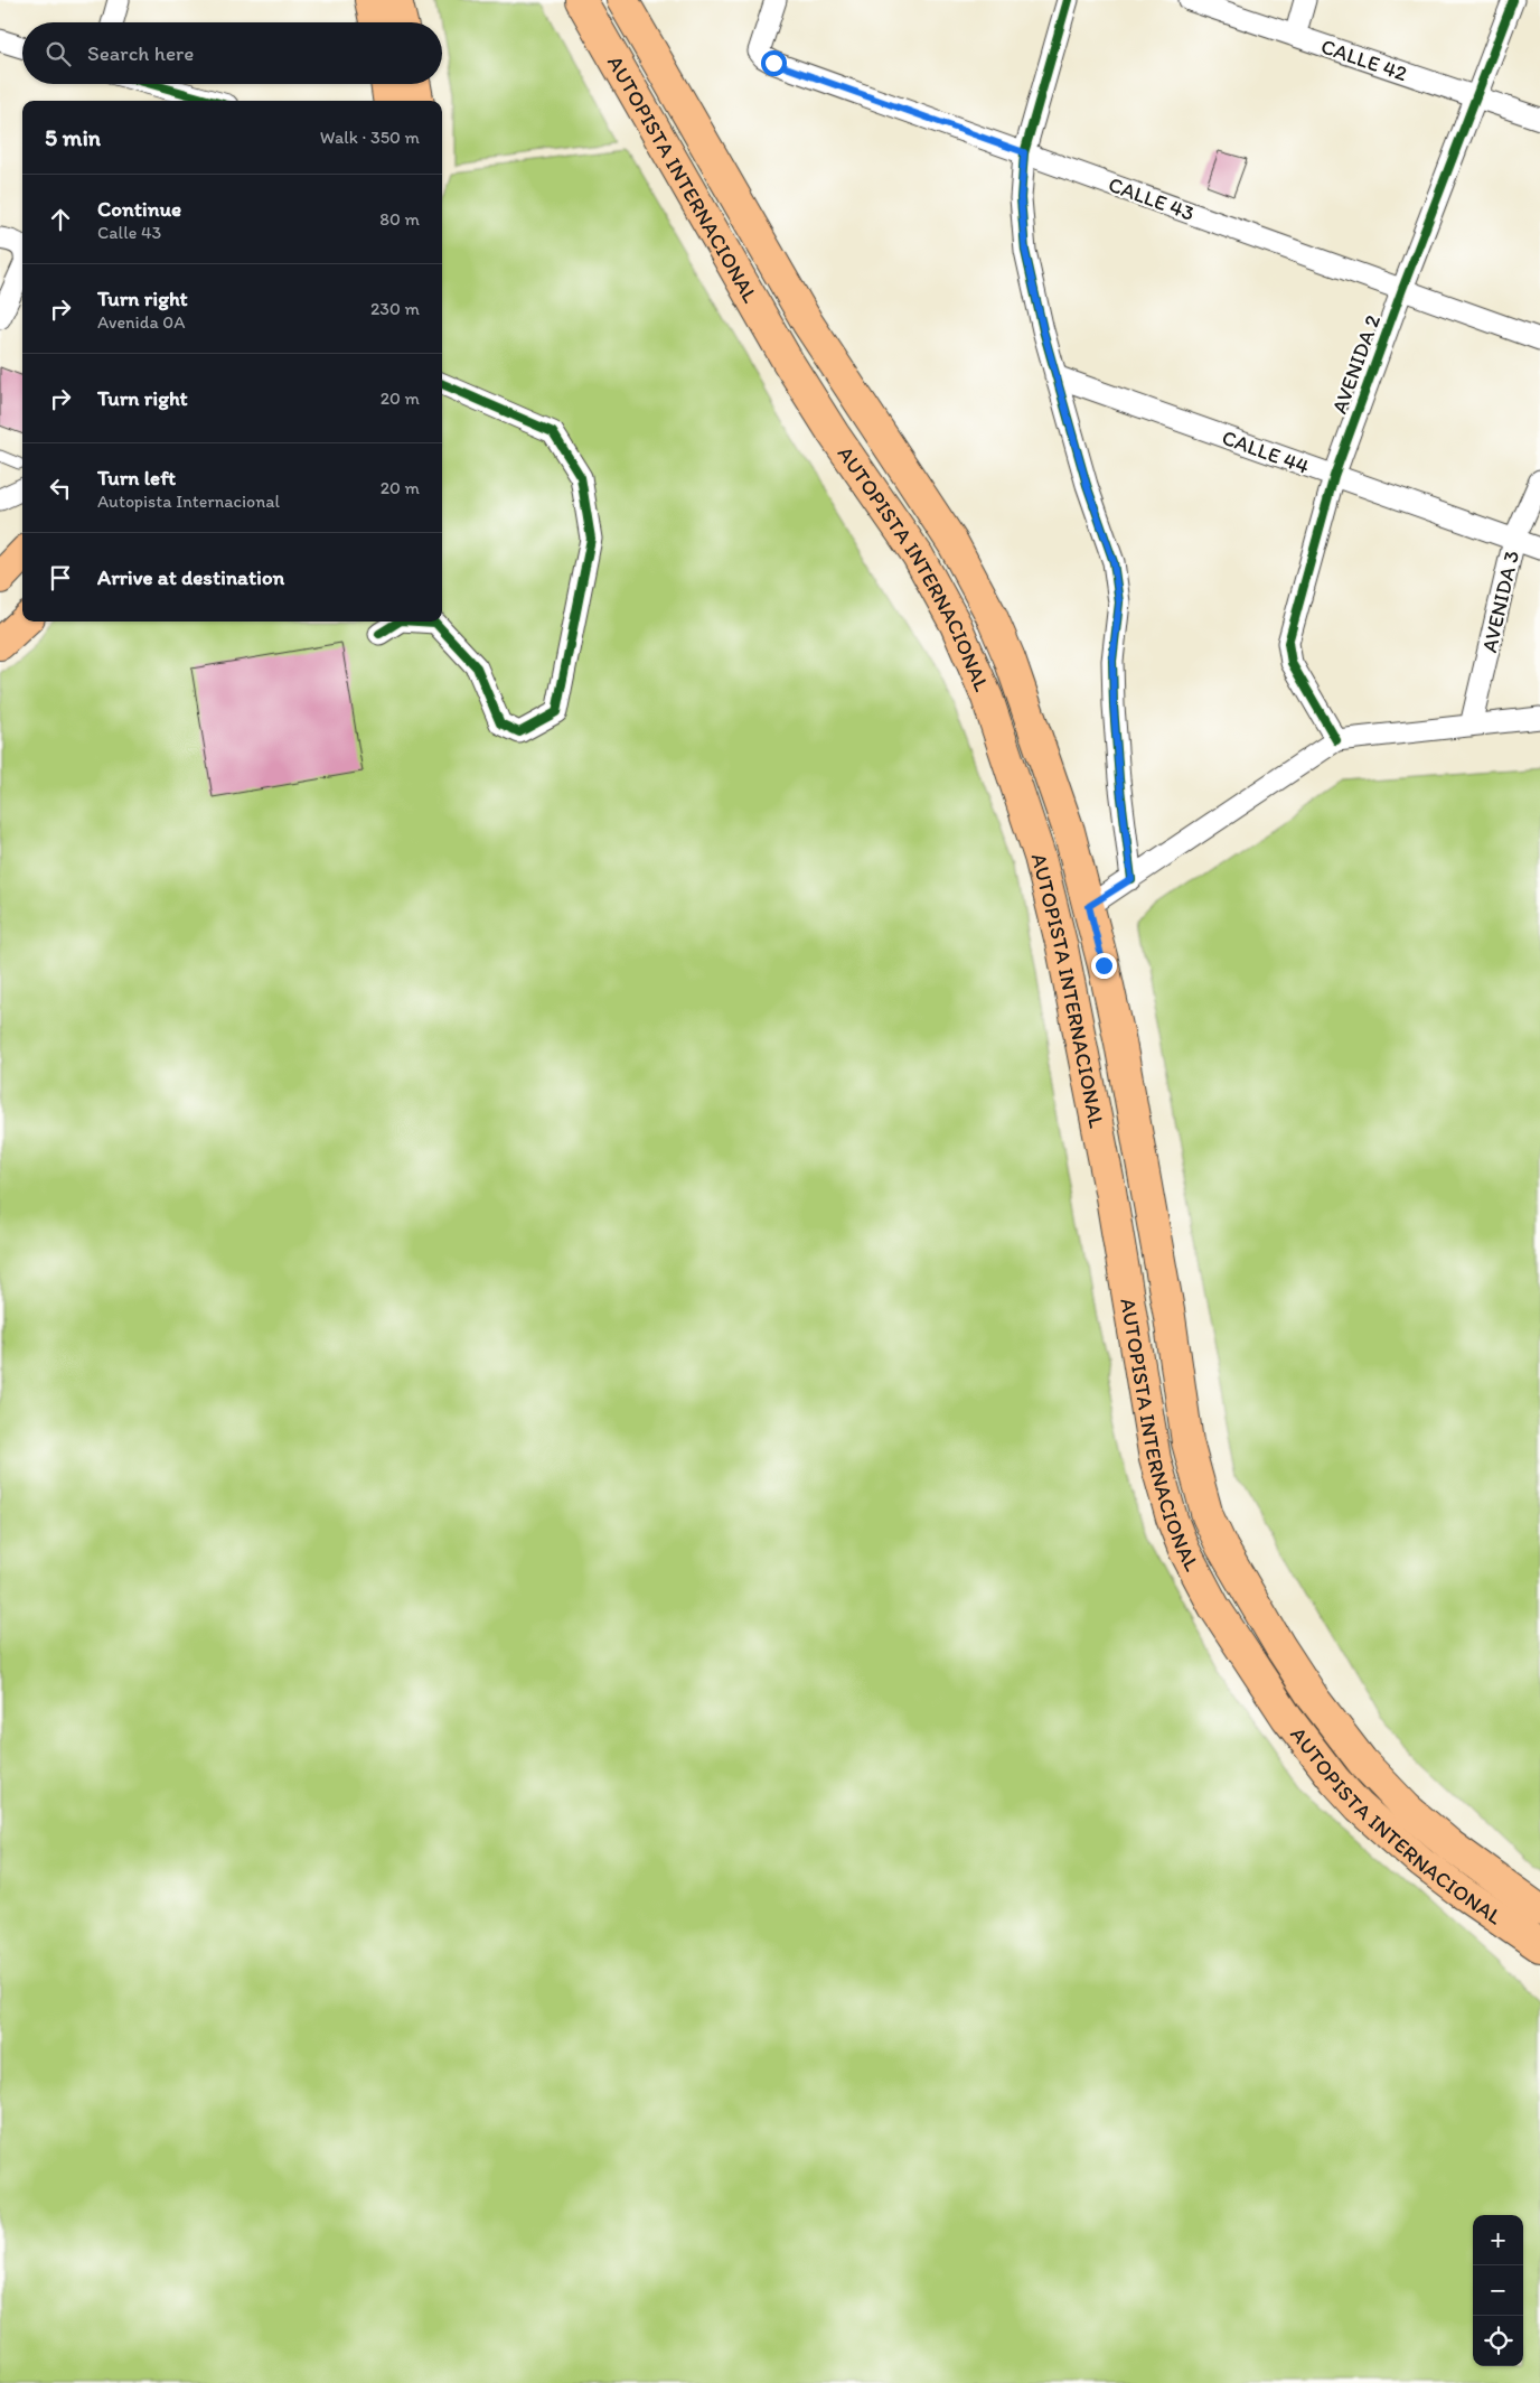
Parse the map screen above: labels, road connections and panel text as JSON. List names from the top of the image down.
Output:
{
  "streets": {
    "main road": ["AUTOPISTA INTERNACIONAL"],
    "street": [
      "CALLE 42",
      "CALLE 43",
      "AVENIDA 2",
      "CALLE 44",
      "AVENIDA 3"
    ]
  },
  "crossings": [
    ["CALLE 42", "AVENIDA 2"],
    ["CALLE 43", "AVENIDA 2"],
    ["AVENIDA 2", "CALLE 44"],
    ["CALLE 44", "AVENIDA 3"]
  ],
  "page": {
    "search": "Search here",
    "heading": ["5 min", "Walk · 350 m"],
    "list": [
      ["Continue", "Calle 43", "80 m"],
      ["Turn right", "Avenida 0A", "230 m"],
      ["Turn right", "20 m"],
      ["Turn left", "Autopista Internacional", "20 m"],
      "Arrive at destination"
    ],
    "map_buttons": ["+", "−"]
  }
}
